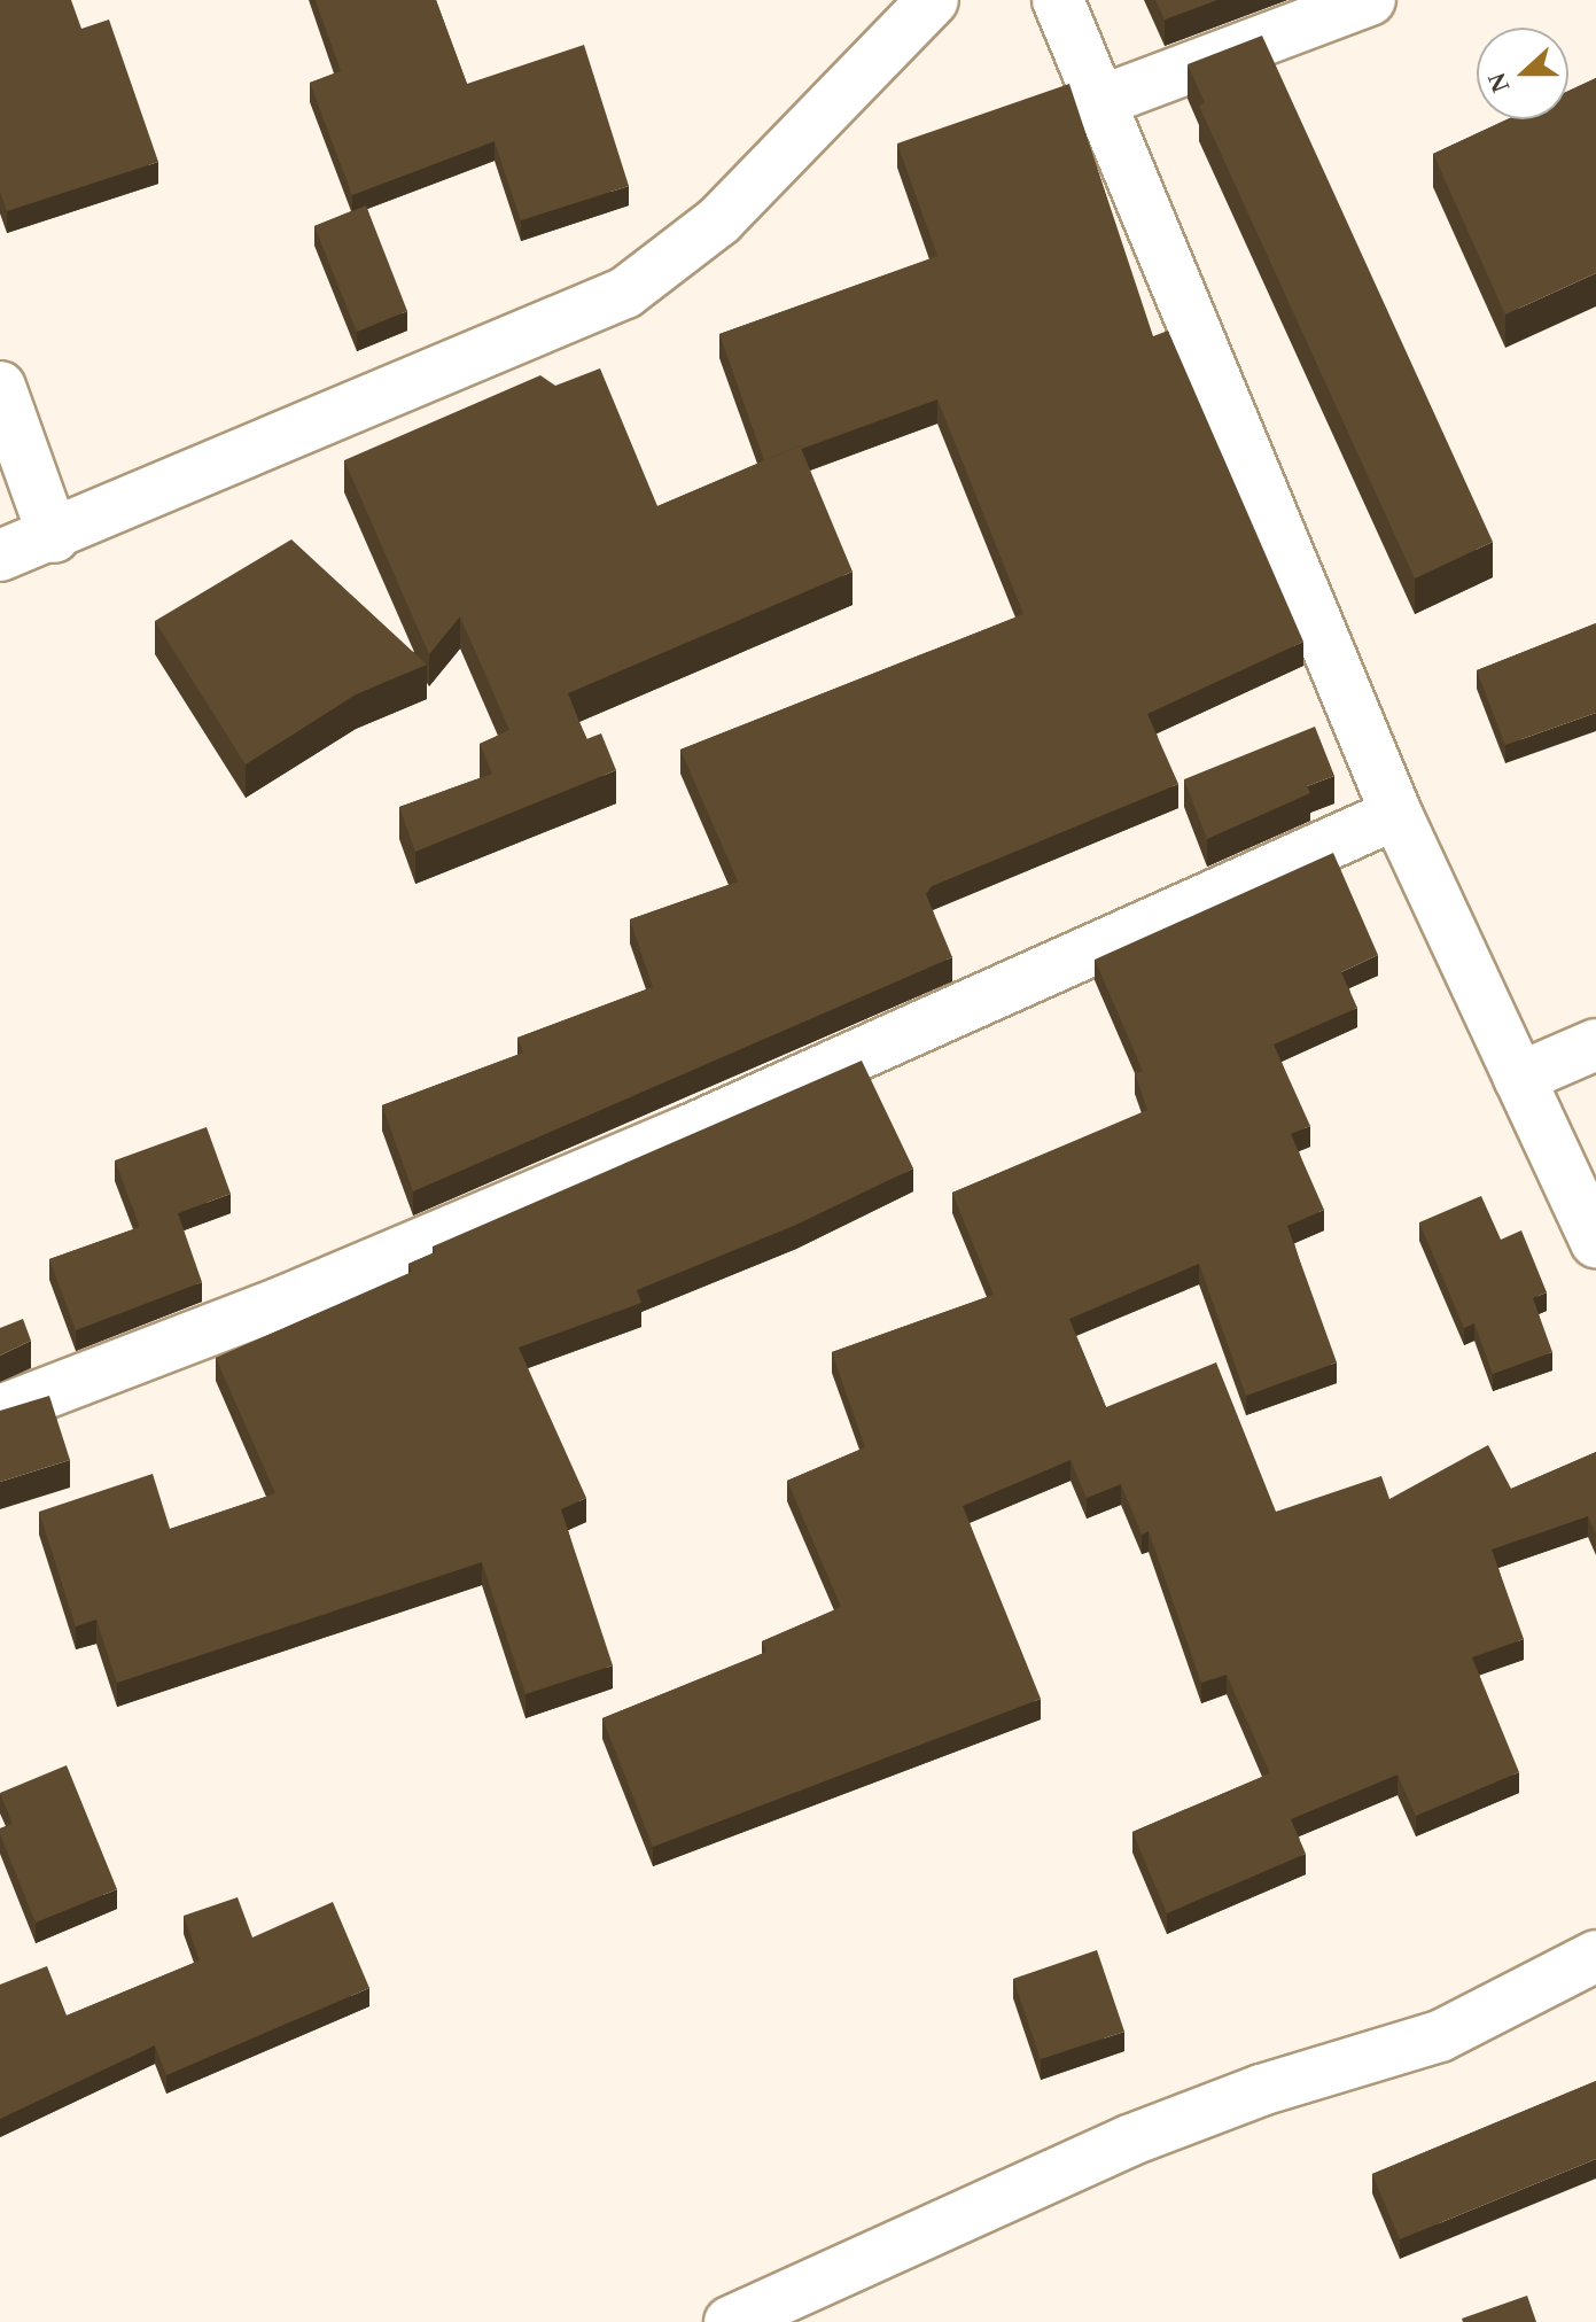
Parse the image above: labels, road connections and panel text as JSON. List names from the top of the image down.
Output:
{
  "north": "left"
}
